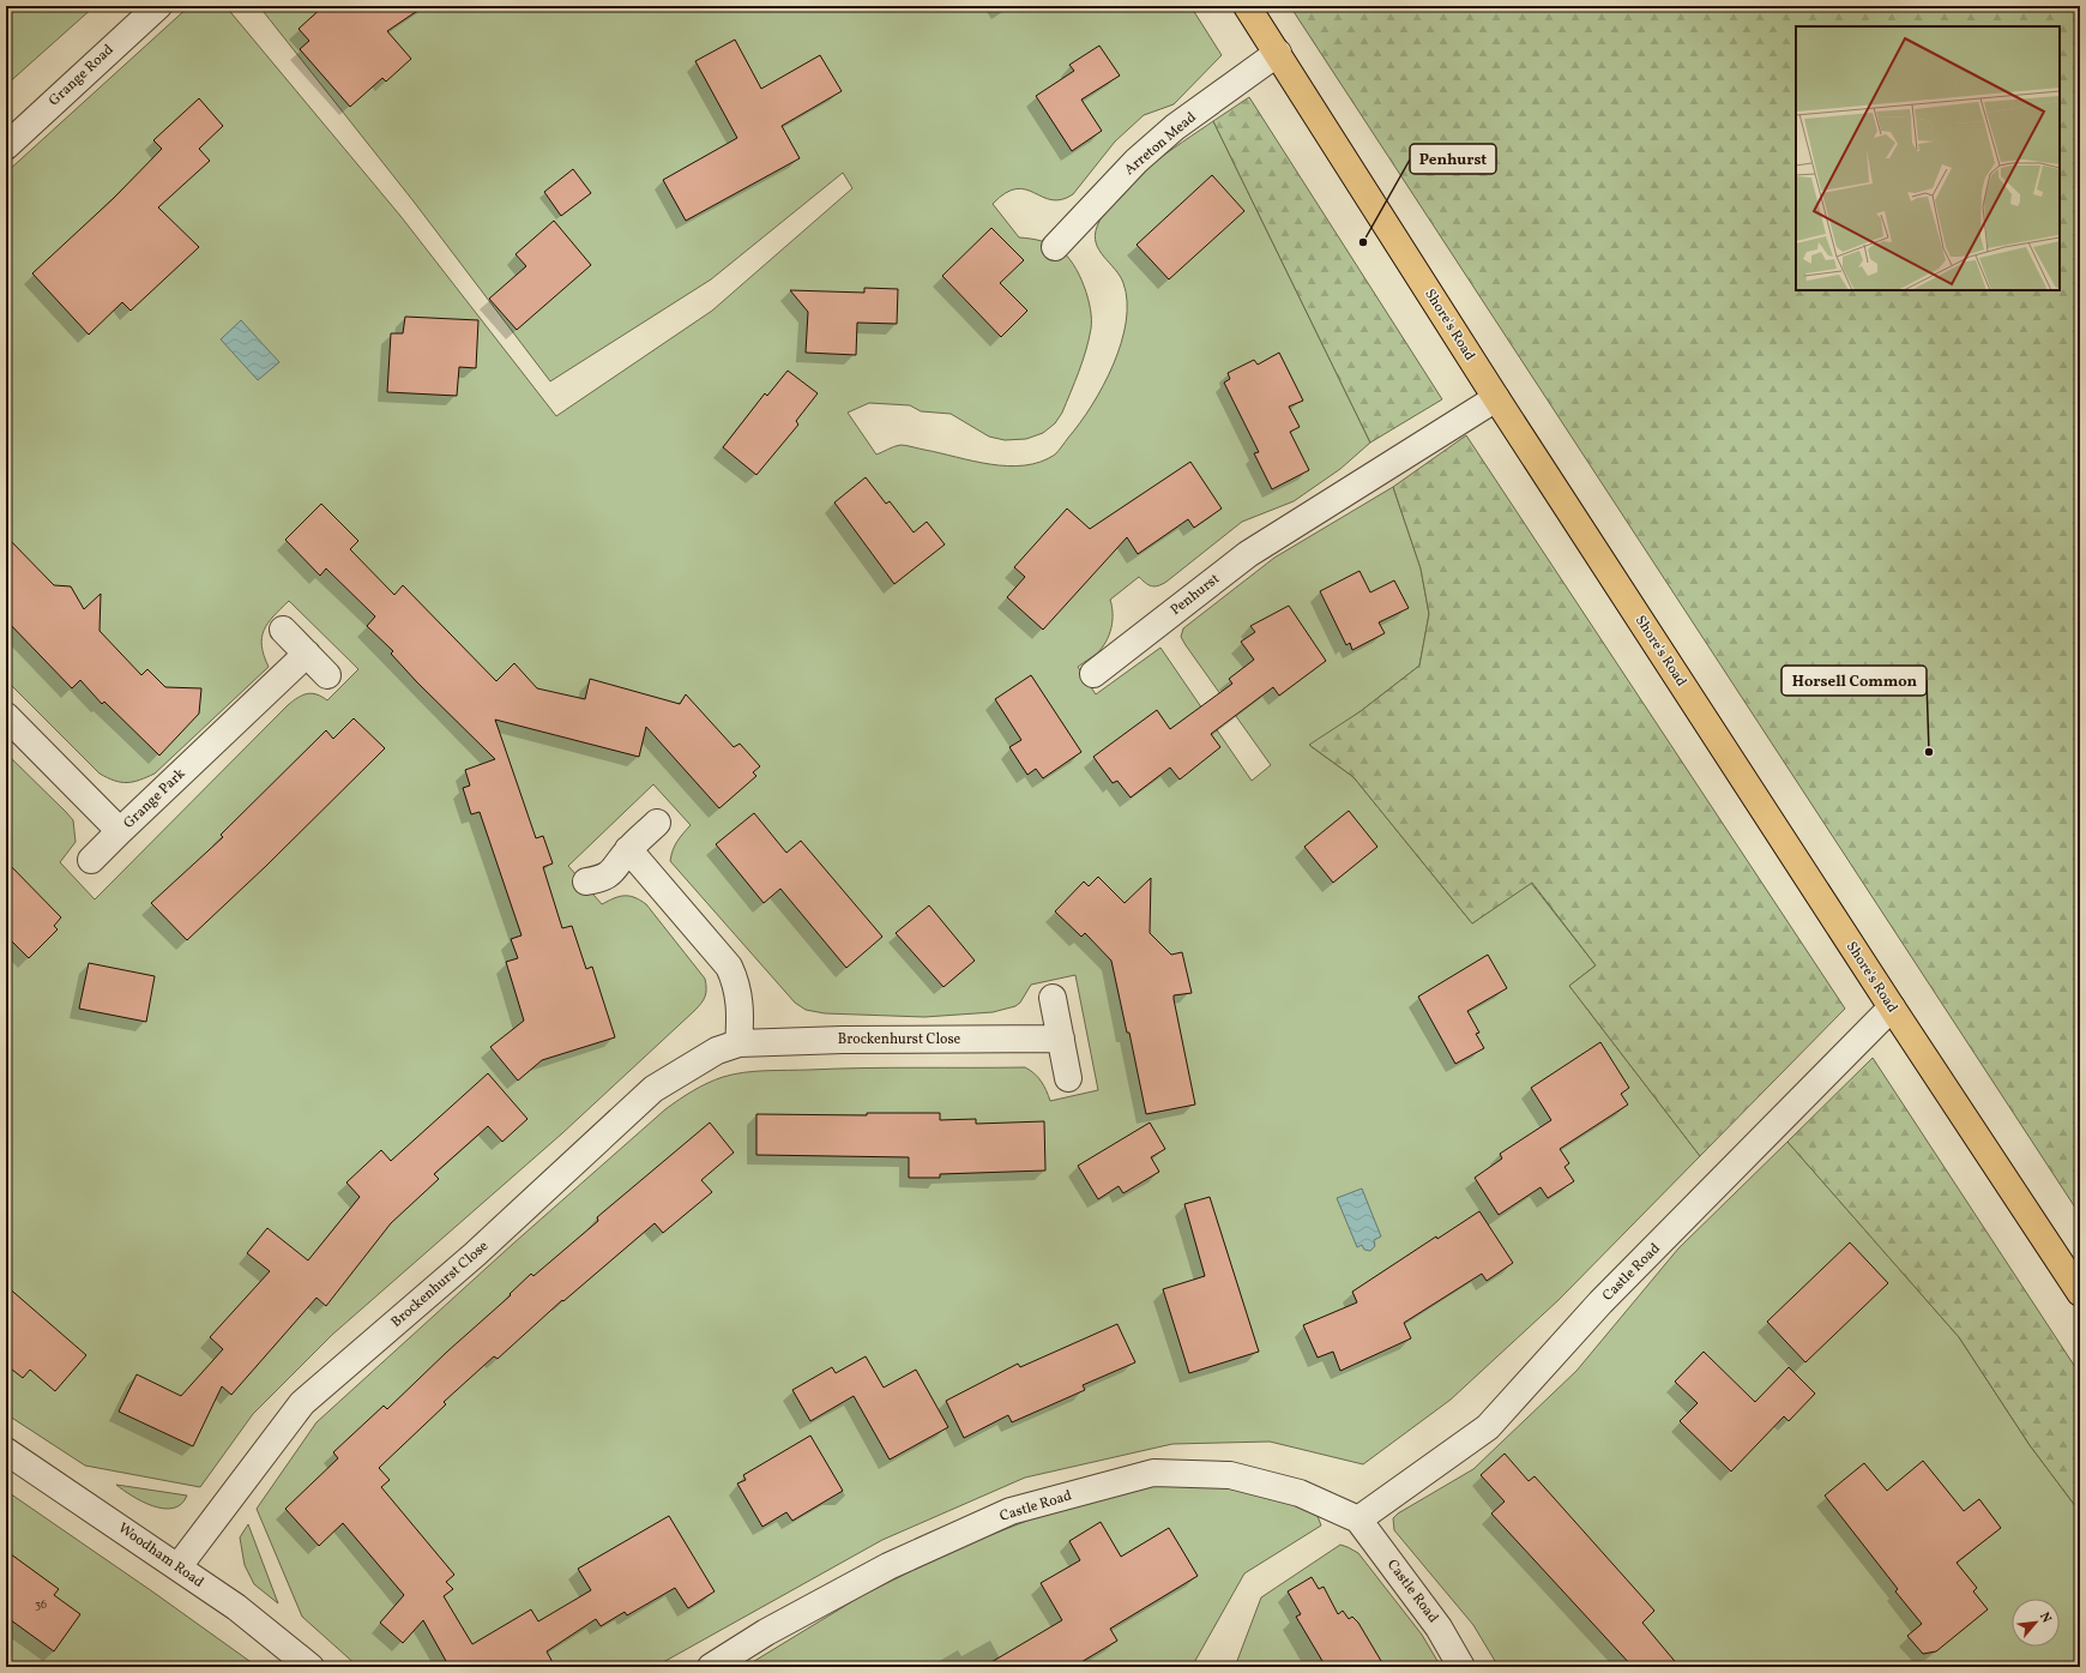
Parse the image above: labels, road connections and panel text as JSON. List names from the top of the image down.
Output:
{
  "streets": {
    "main road": ["Shore's Road"],
    "street": [
      "Grange Road",
      "Arreton Mead",
      "Penhurst",
      "Grange Park",
      "Brockenhurst Close",
      "Castle Road",
      "Woodham Road"
    ]
  },
  "crossings": [
    ["Arreton Mead", "Shore's Road"],
    ["Shore's Road", "Penhurst"],
    ["Shore's Road", "Castle Road"],
    ["Brockenhurst Close", "Woodham Road"]
  ],
  "places": ["Penhurst", "Horsell Common"],
  "house_numbers": ["36"],
  "north": "top right"
}
